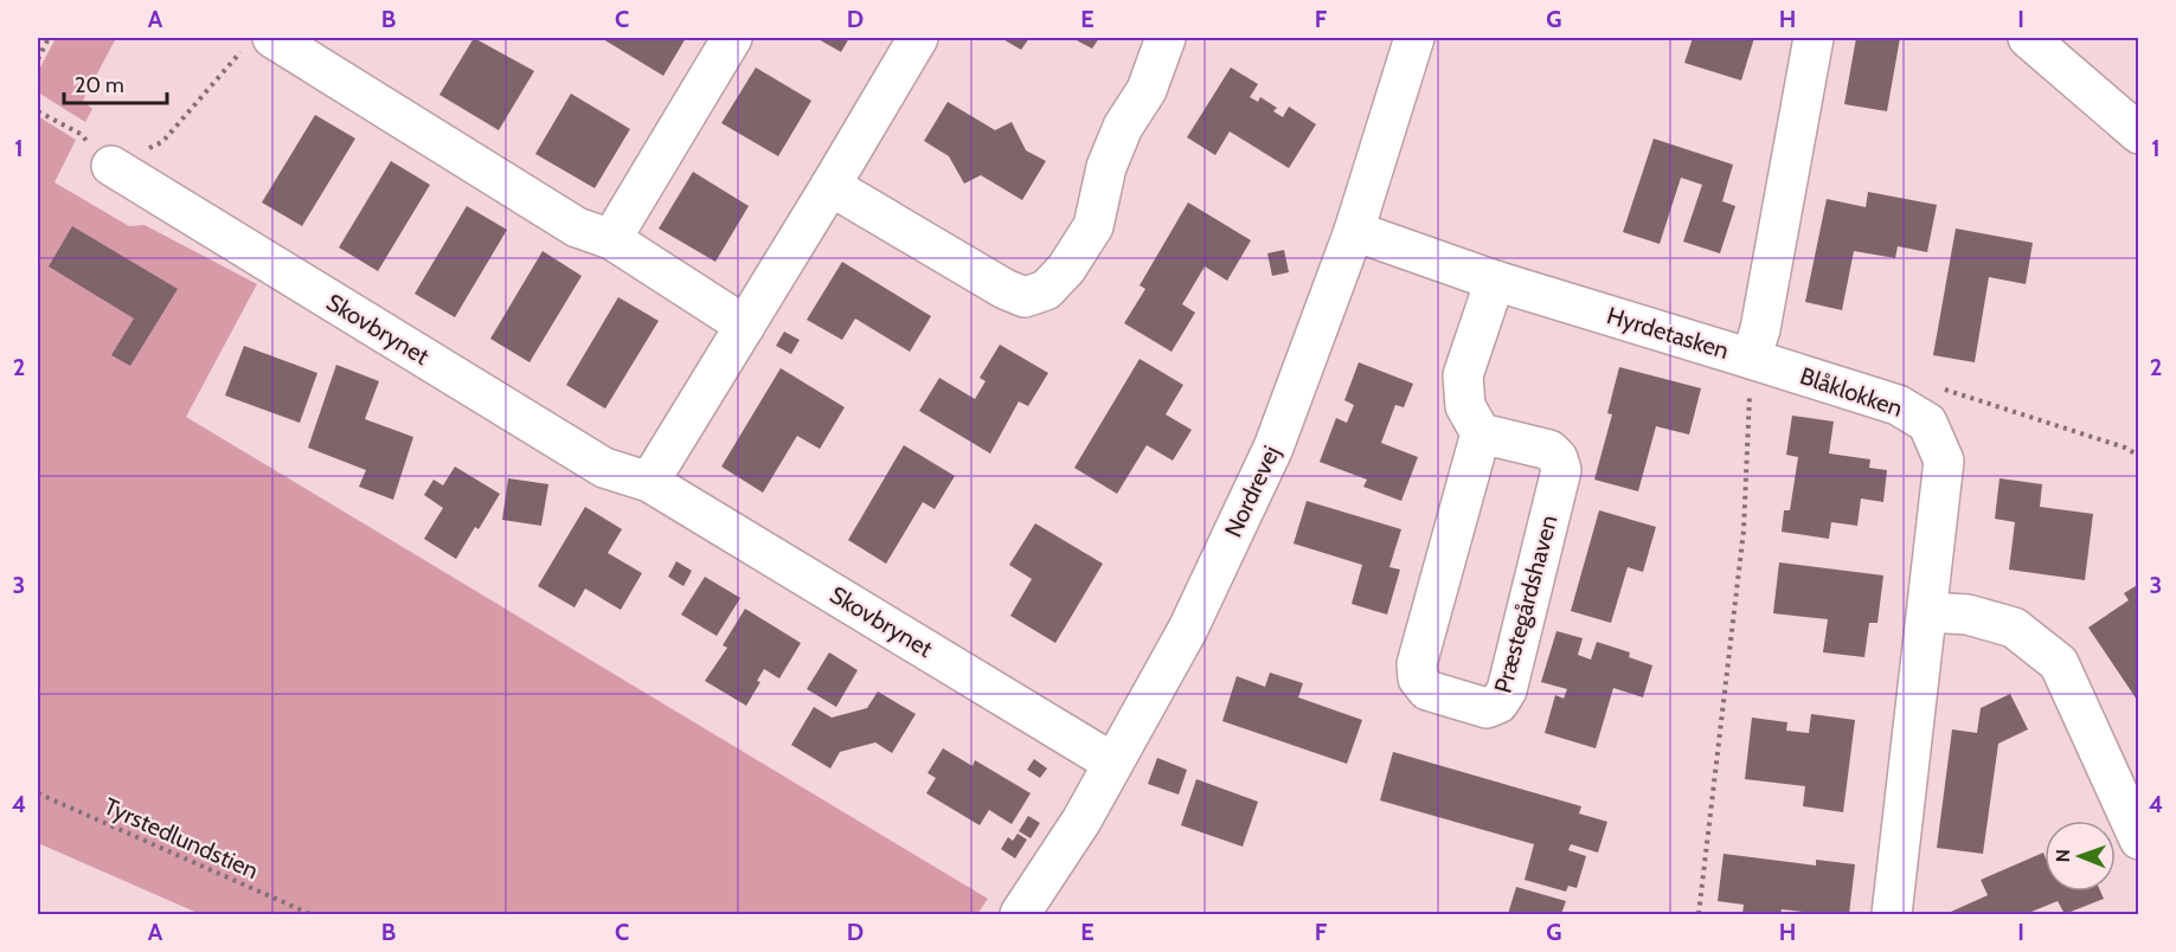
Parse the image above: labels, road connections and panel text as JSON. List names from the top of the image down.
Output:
{
  "streets": {
    "street": [
      "Skovbrynet",
      "Hyrdetasken",
      "Blåklokken",
      "Nordrevej",
      "Præstegårdshaven"
    ],
    "path": ["Tyrstedlundstien"]
  },
  "crossings": [
    ["Skovbrynet", "Nordrevej"],
    ["Hyrdetasken", "Blåklokken"],
    ["Hyrdetasken", "Nordrevej"]
  ],
  "scale_bar": "20 m",
  "north": "left",
  "grid": {
    "columns": [
      "A",
      "B",
      "C",
      "D",
      "E",
      "F",
      "G",
      "H",
      "I"
    ],
    "rows": [
      "1",
      "2",
      "3",
      "4"
    ]
  }
}
